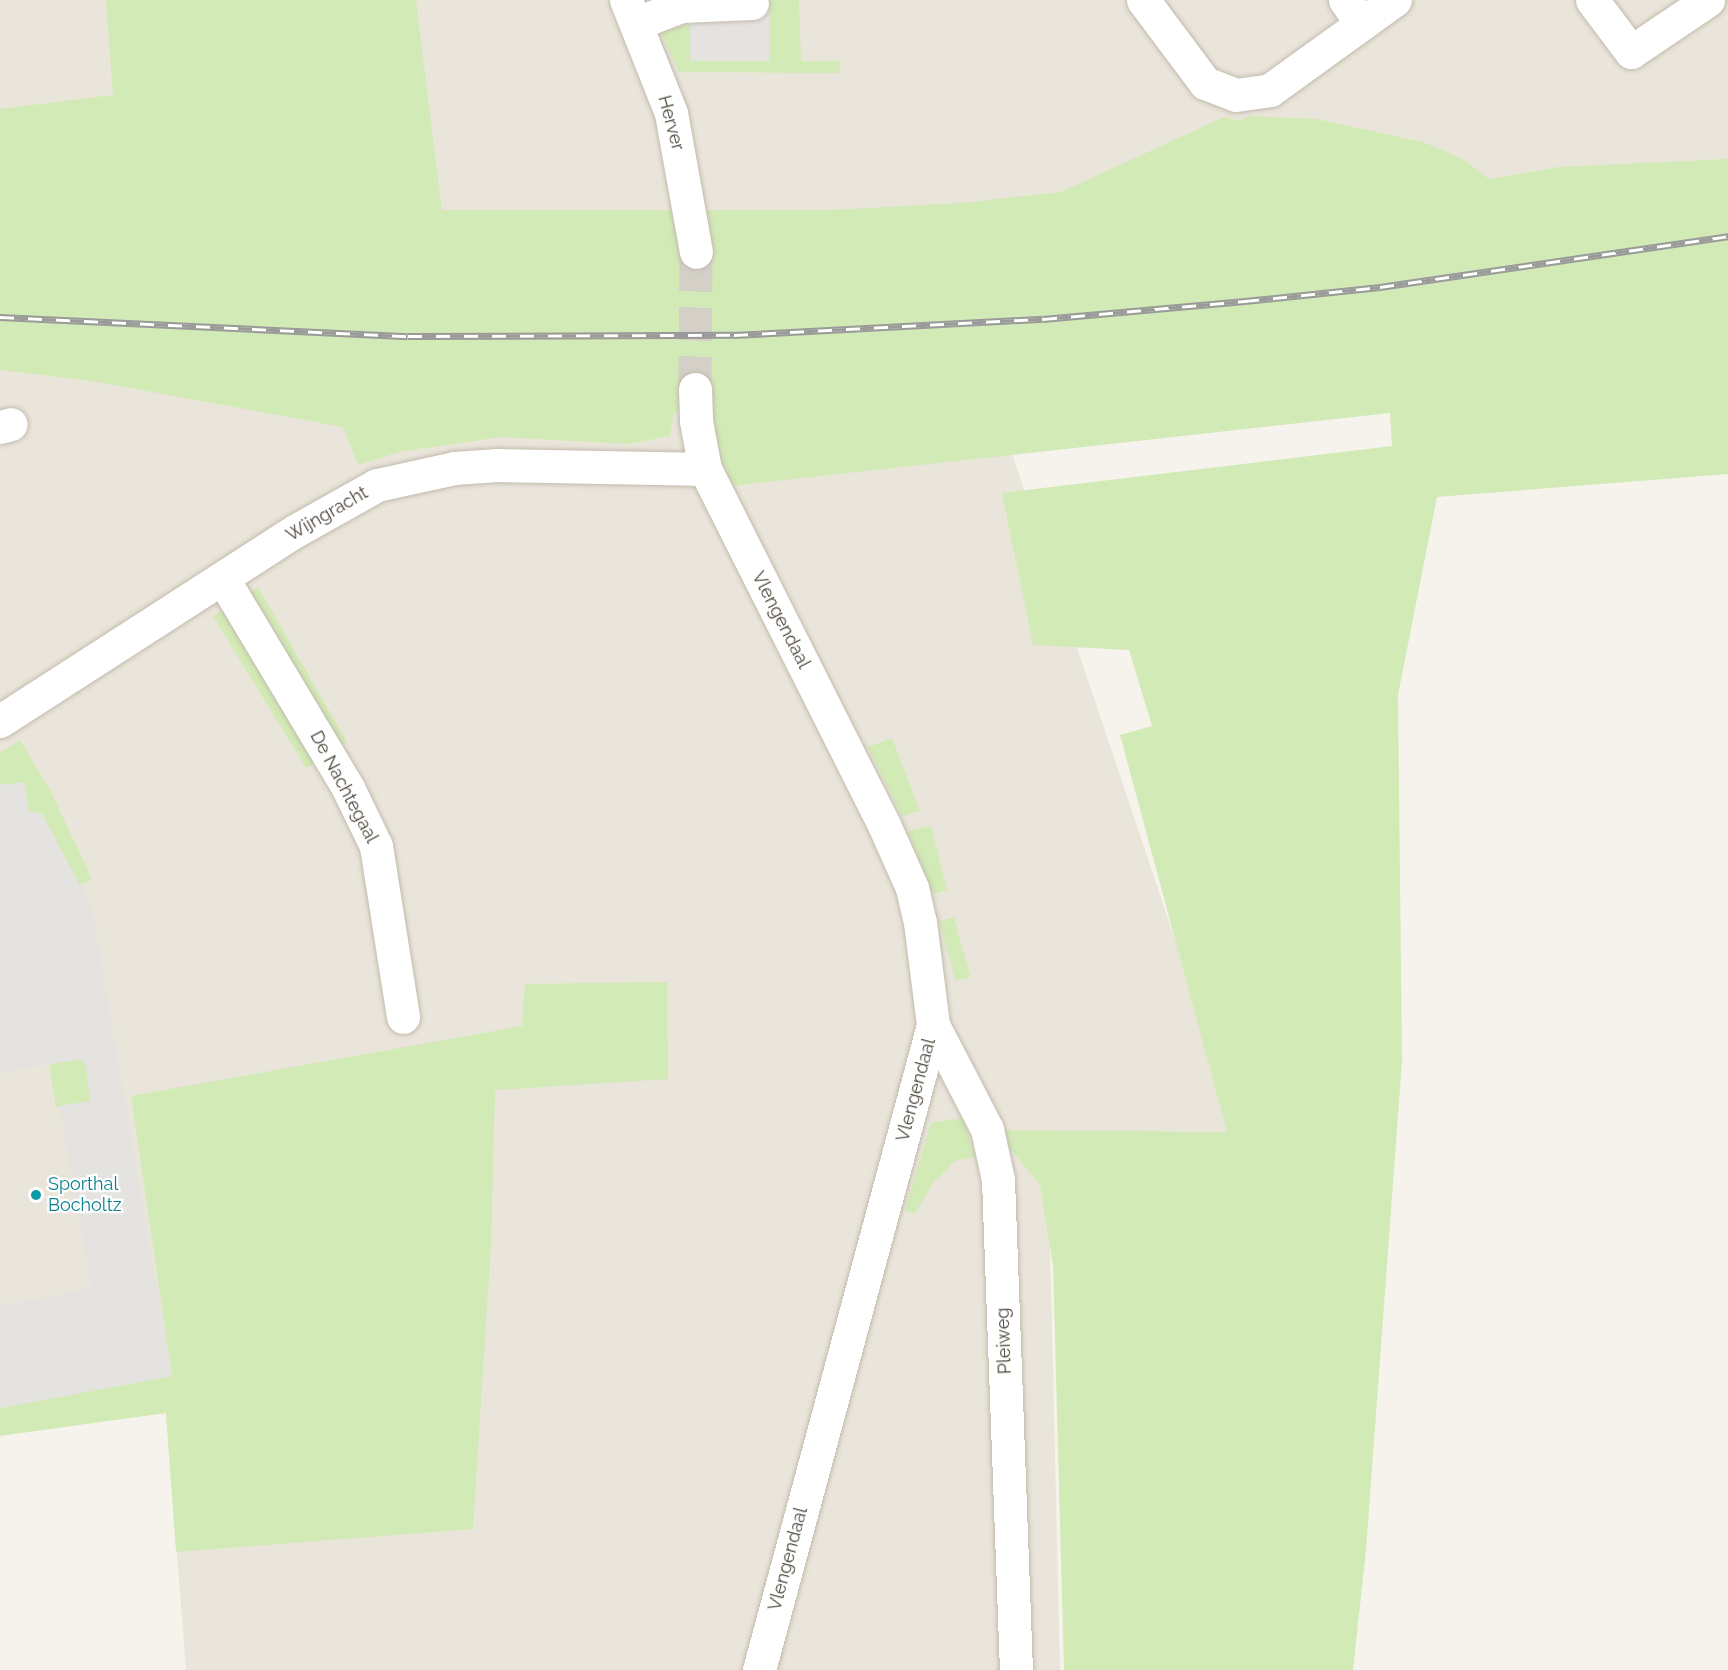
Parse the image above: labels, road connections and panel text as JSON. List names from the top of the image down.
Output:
{
  "streets": {
    "street": [
      "Herver",
      "Wijngracht",
      "Vlengendaal",
      "De Nachtegaal",
      "Pleiweg"
    ]
  },
  "crossings": [
    ["Wijngracht", "Vlengendaal"],
    ["Wijngracht", "De Nachtegaal"],
    ["Vlengendaal", "Pleiweg"]
  ],
  "places": ["Sporthal Bocholtz"]
}
